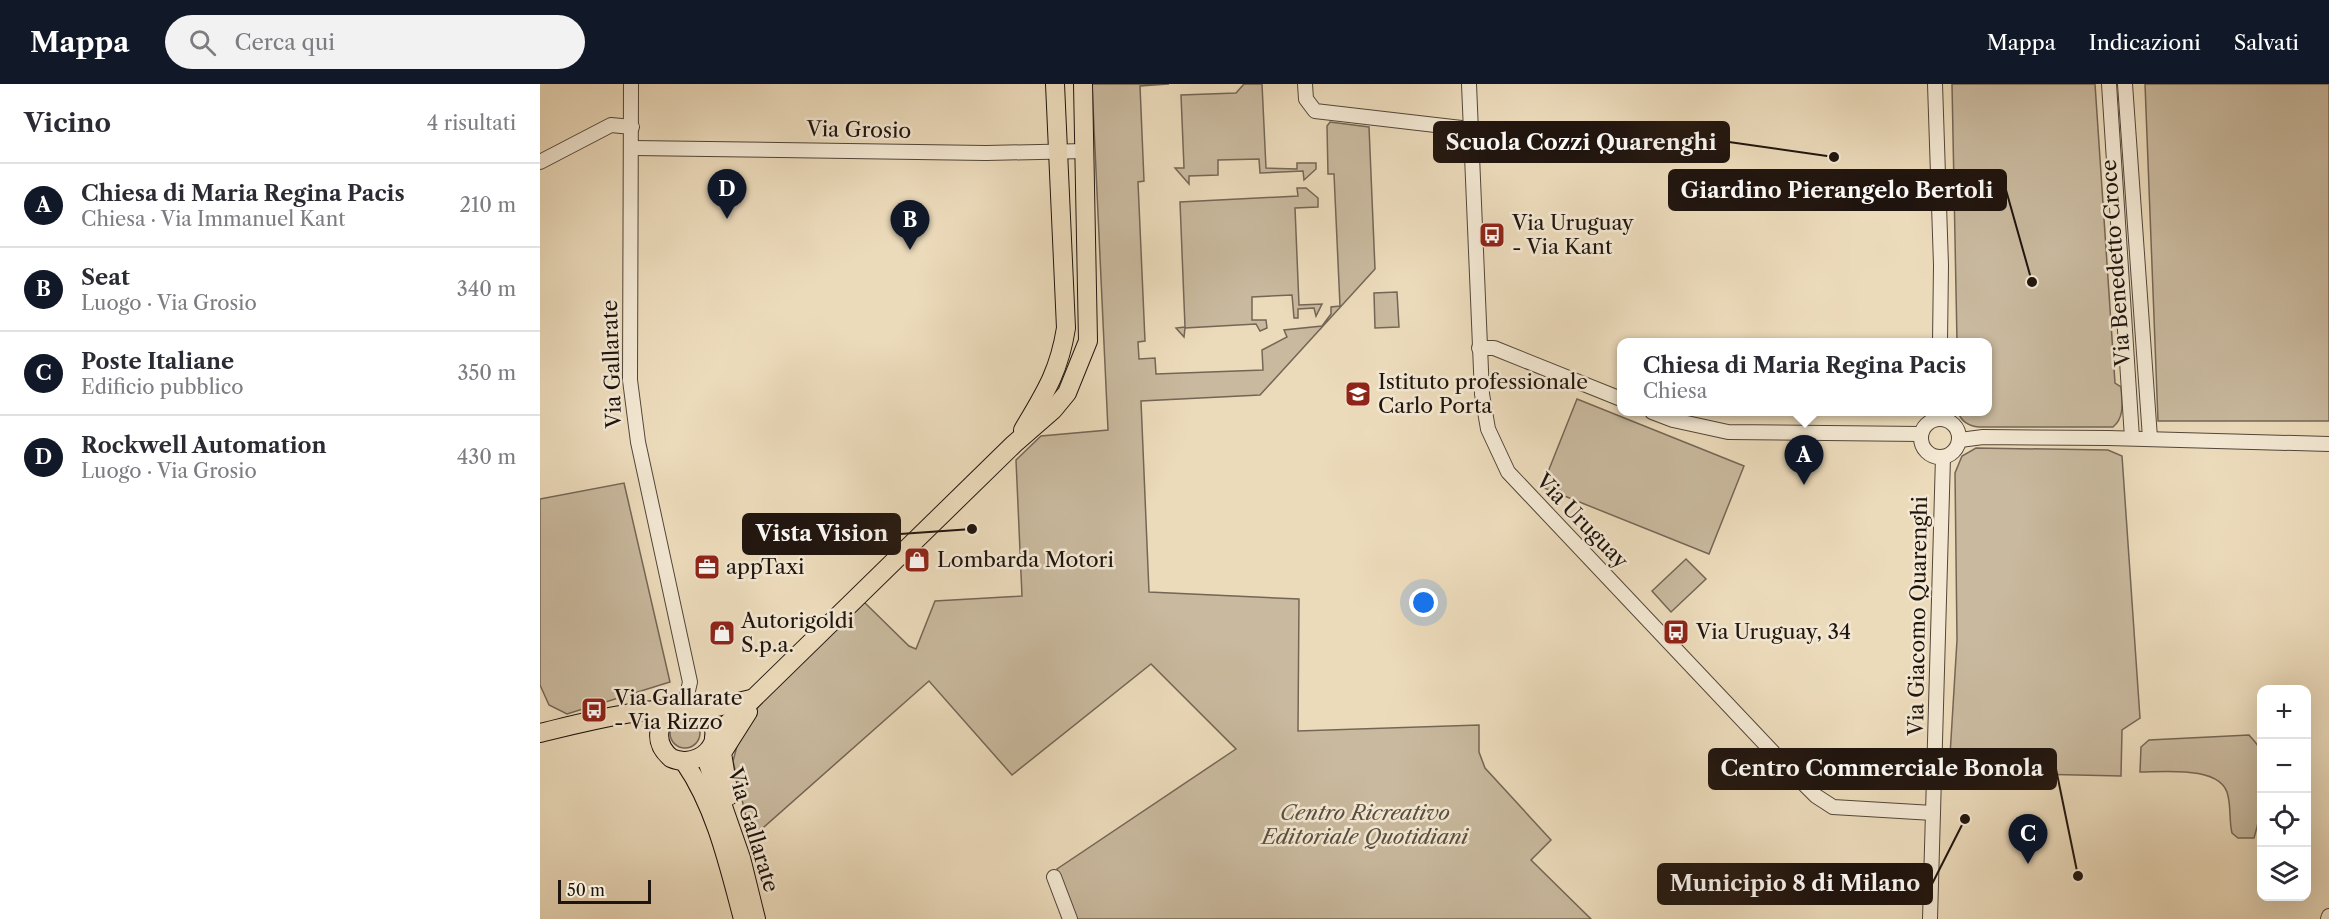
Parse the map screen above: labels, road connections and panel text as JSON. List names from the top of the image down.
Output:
{
  "streets": {
    "main road": ["Via Gallarate"],
    "street": [
      "Via Grosio",
      "Via Benedetto Croce",
      "Via Uruguay",
      "Via Giacomo Quarenghi"
    ]
  },
  "crossings": [
    ["Via Grosio", "Via Gallarate"],
    ["Via Uruguay", "Via Giacomo Quarenghi"]
  ],
  "parks": ["Centro Ricreativo Editoriale Quotidiani"],
  "places": {
    "other": [
      "Scuola Cozzi Quarenghi",
      "Giardino Pierangelo Bertoli",
      "Vista Vision",
      "Municipio 8 di Milano",
      "Centro Commerciale Bonola"
    ],
    "bus stop": ["Via Uruguay - Via Kant", "Via Uruguay, 34", "Via Gallarate - Via Rizzo"],
    "school or university": ["Istituto professionale Carlo Porta"],
    "shop": ["Lombarda Motori", "Autorigoldi S.p.a."],
    "office": ["appTaxi"]
  },
  "scale_bar": "50 m",
  "page": {
    "header": "Mappa",
    "search": "Cerca qui",
    "nav": ["Mappa", "Indicazioni", "Salvati"],
    "heading": ["Vicino", "4 risultati"],
    "list": [
      {
        "mark": "A",
        "name": "Chiesa di Maria Regina Pacis",
        "note": "Chiesa · Via Immanuel Kant",
        "value": "210 m"
      },
      {
        "mark": "B",
        "name": "Seat",
        "note": "Luogo · Via Grosio",
        "value": "340 m"
      },
      {
        "mark": "C",
        "name": "Poste Italiane",
        "note": "Edificio pubblico",
        "value": "350 m"
      },
      {
        "mark": "D",
        "name": "Rockwell Automation",
        "note": "Luogo · Via Grosio",
        "value": "430 m"
      }
    ],
    "pins": [
      "D",
      "B",
      "A",
      "C"
    ],
    "popup": ["Chiesa di Maria Regina Pacis", "Chiesa"],
    "map_buttons": ["+", "−"],
    "scale": "50 m"
  }
}
